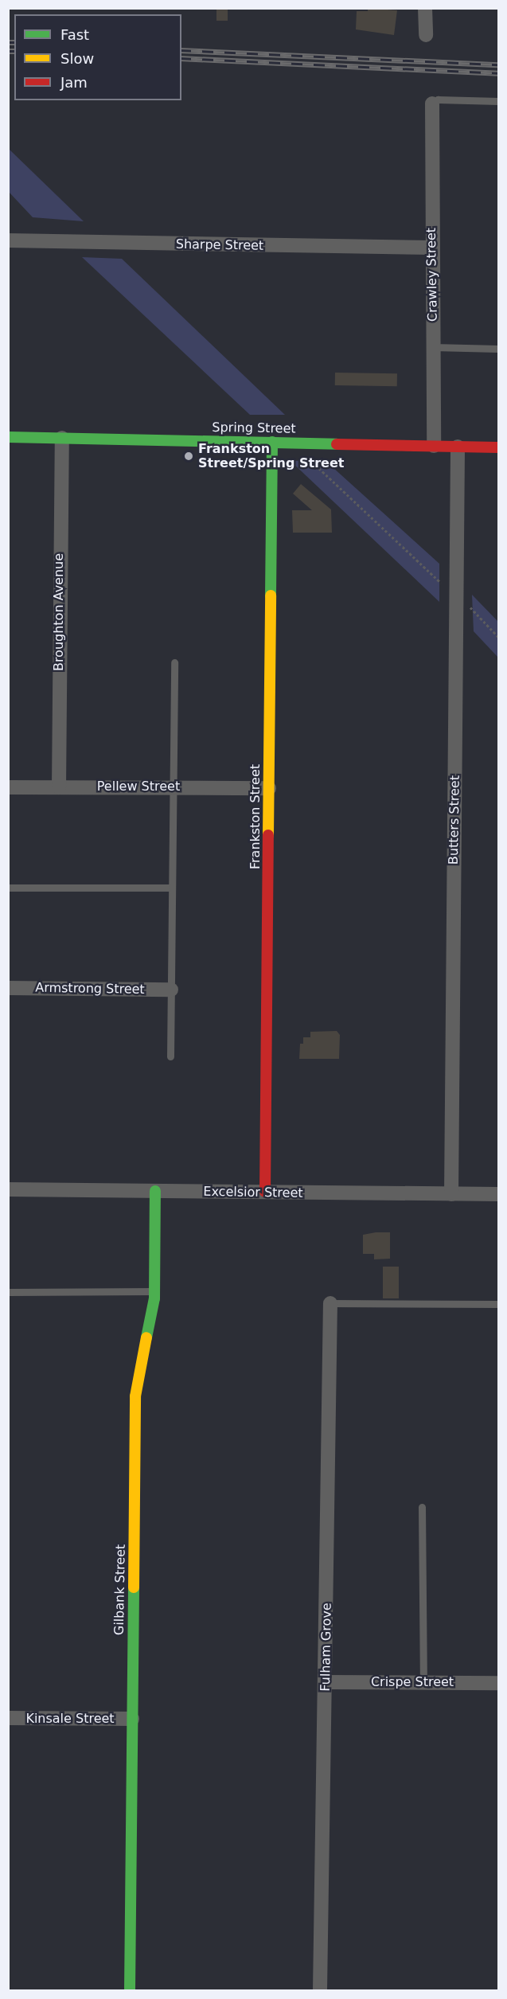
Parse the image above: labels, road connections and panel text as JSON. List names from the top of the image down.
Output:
{
  "streets": {
    "street": [
      "Sharpe Street",
      "Crawley Street",
      "Spring Street",
      "Broughton Avenue",
      "Pellew Street",
      "Frankston Street",
      "Butters Street",
      "Armstrong Street",
      "Excelsior Street",
      "Gilbank Street",
      "Fulham Grove",
      "Crispe Street",
      "Kinsale Street"
    ]
  },
  "crossings": [
    ["Sharpe Street", "Crawley Street"],
    ["Crawley Street", "Spring Street"],
    ["Spring Street", "Broughton Avenue"],
    ["Spring Street", "Frankston Street"],
    ["Spring Street", "Butters Street"],
    ["Broughton Avenue", "Pellew Street"],
    ["Pellew Street", "Frankston Street"],
    ["Frankston Street", "Excelsior Street"],
    ["Butters Street", "Excelsior Street"],
    ["Excelsior Street", "Gilbank Street"],
    ["Gilbank Street", "Kinsale Street"],
    ["Fulham Grove", "Crispe Street"]
  ],
  "places": ["Frankston Street/Spring Street"],
  "legend": ["Fast", "Slow", "Jam"]
}
